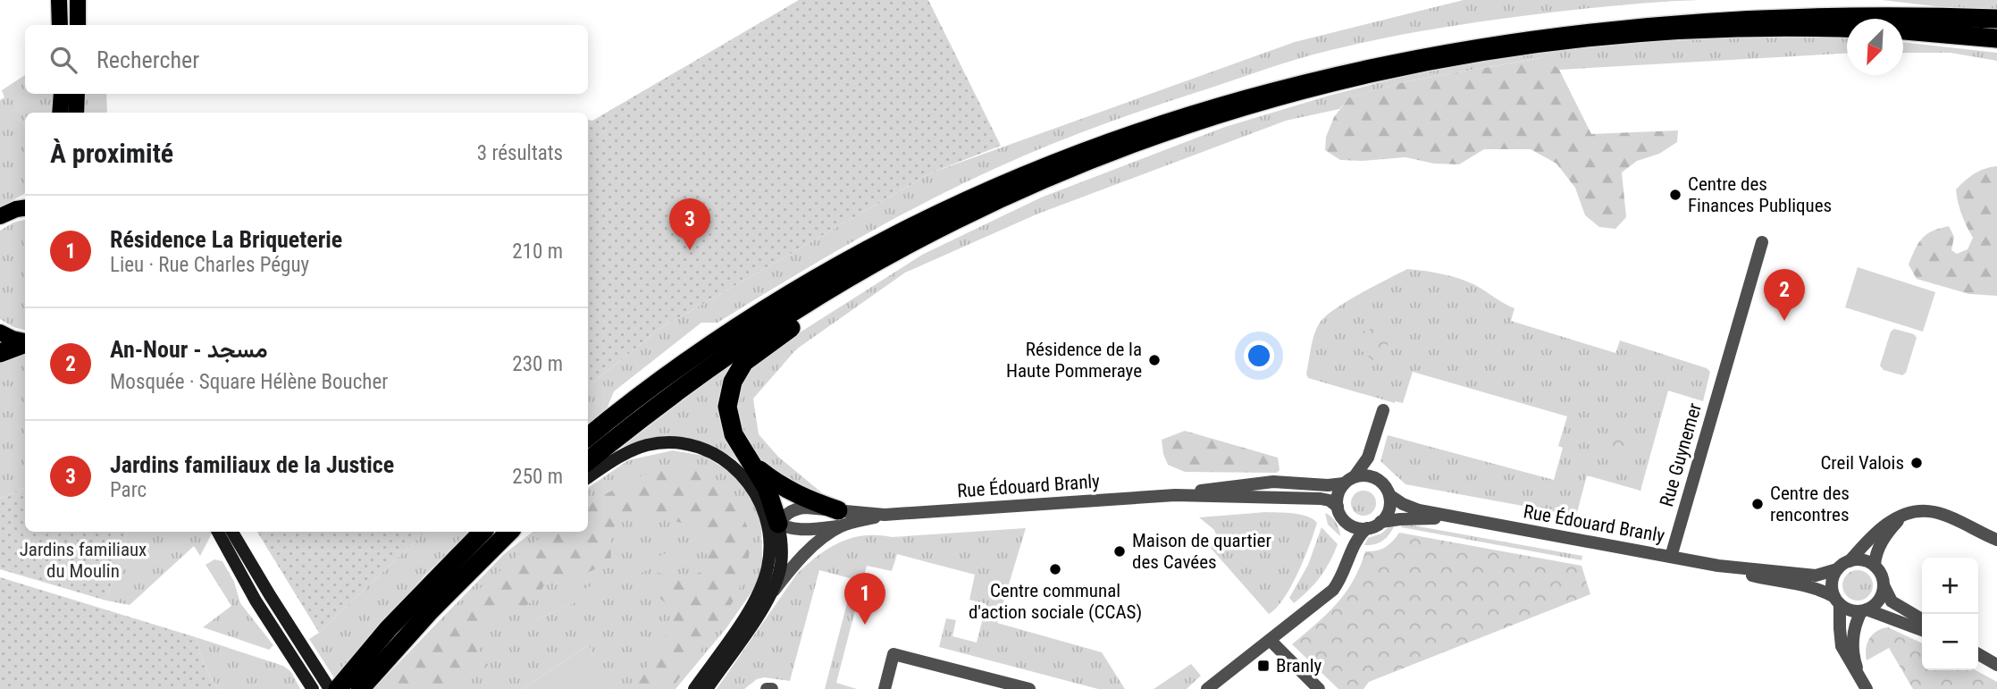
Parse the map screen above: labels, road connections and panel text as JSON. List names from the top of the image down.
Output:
{
  "streets": {
    "street": ["Rue Guynemer", "Rue Édouard Branly"]
  },
  "crossings": [
    ["Rue Guynemer", "Rue Édouard Branly"]
  ],
  "parks": ["Jardins familiaux du Moulin"],
  "places": {
    "other": [
      "Centre des Finances Publiques",
      "Résidence de la Haute Pommeraye",
      "Creil Valois",
      "Centre des rencontres",
      "Maison de quartier des Cavées",
      "Centre communal d'action sociale (CCAS)"
    ],
    "transit": ["Branly"]
  },
  "north": "bottom left",
  "page": {
    "search": "Rechercher",
    "heading": ["À proximité", "3 résultats"],
    "list": [
      {
        "mark": "1",
        "name": "Résidence La Briqueterie",
        "note": "Lieu · Rue Charles Péguy",
        "value": "210 m"
      },
      {
        "mark": "2",
        "name": "An-Nour - مسجد",
        "note": "Mosquée · Square Hélène Boucher",
        "value": "230 m"
      },
      {
        "mark": "3",
        "name": "Jardins familiaux de la Justice",
        "note": "Parc",
        "value": "250 m"
      }
    ],
    "pins": ["3", "2", "1"],
    "map_buttons": ["+", "−"]
  }
}
